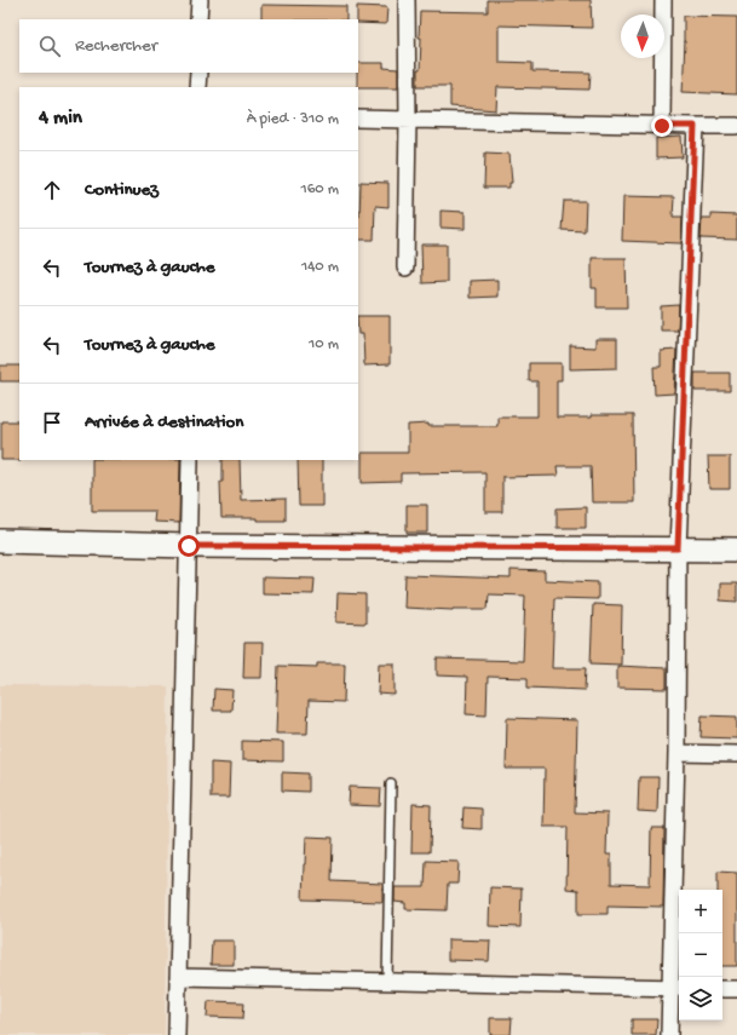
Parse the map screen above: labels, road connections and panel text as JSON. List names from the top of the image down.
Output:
{
  "north": "bottom",
  "page": {
    "search": "Rechercher",
    "heading": ["4 min", "À pied · 310 m"],
    "list": [
      ["Continuez", "160 m"],
      ["Tournez à gauche", "140 m"],
      ["Tournez à gauche", "10 m"],
      "Arrivée à destination"
    ],
    "map_buttons": ["+", "−"]
  }
}
